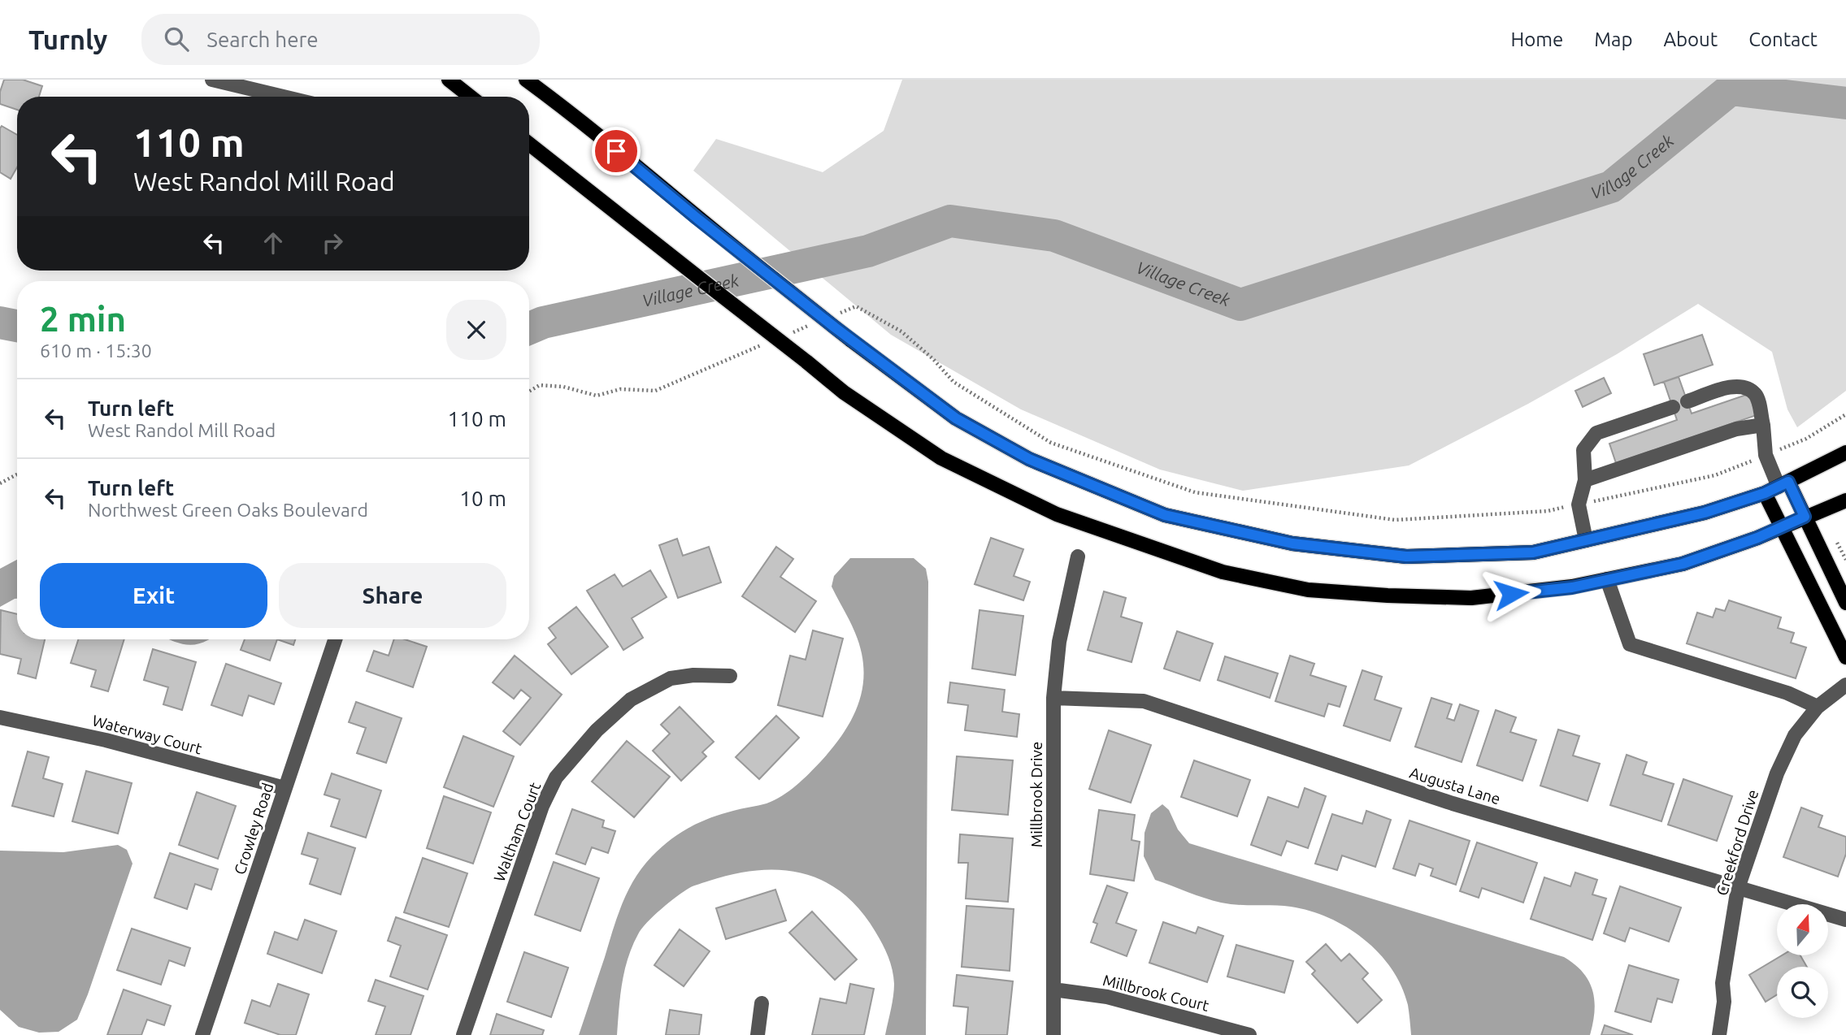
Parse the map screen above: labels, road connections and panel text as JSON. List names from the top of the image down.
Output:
{
  "streets": {
    "street": [
      "Waterway Court",
      "Augusta Lane",
      "Millbrook Drive",
      "Crowley Road",
      "Waltham Court",
      "Creekford Drive",
      "Millbrook Court"
    ]
  },
  "crossings": [
    ["Waterway Court", "Crowley Road"],
    ["Augusta Lane", "Millbrook Drive"],
    ["Augusta Lane", "Creekford Drive"],
    ["Millbrook Drive", "Millbrook Court"]
  ],
  "water": ["Village Creek"],
  "north": "top",
  "page": {
    "header": "Turnly",
    "search": "Search here",
    "nav": [
      "Home",
      "Map",
      "About",
      "Contact"
    ],
    "turn": ["110 m", "West Randol Mill Road"],
    "heading": ["2 min", "610 m · 15:30"],
    "list": [
      {
        "name": "Turn left",
        "note": "West Randol Mill Road",
        "value": "110 m"
      },
      {
        "name": "Turn left",
        "note": "Northwest Green Oaks Boulevard",
        "value": "10 m"
      }
    ],
    "buttons": ["Exit", "Share"]
  }
}
